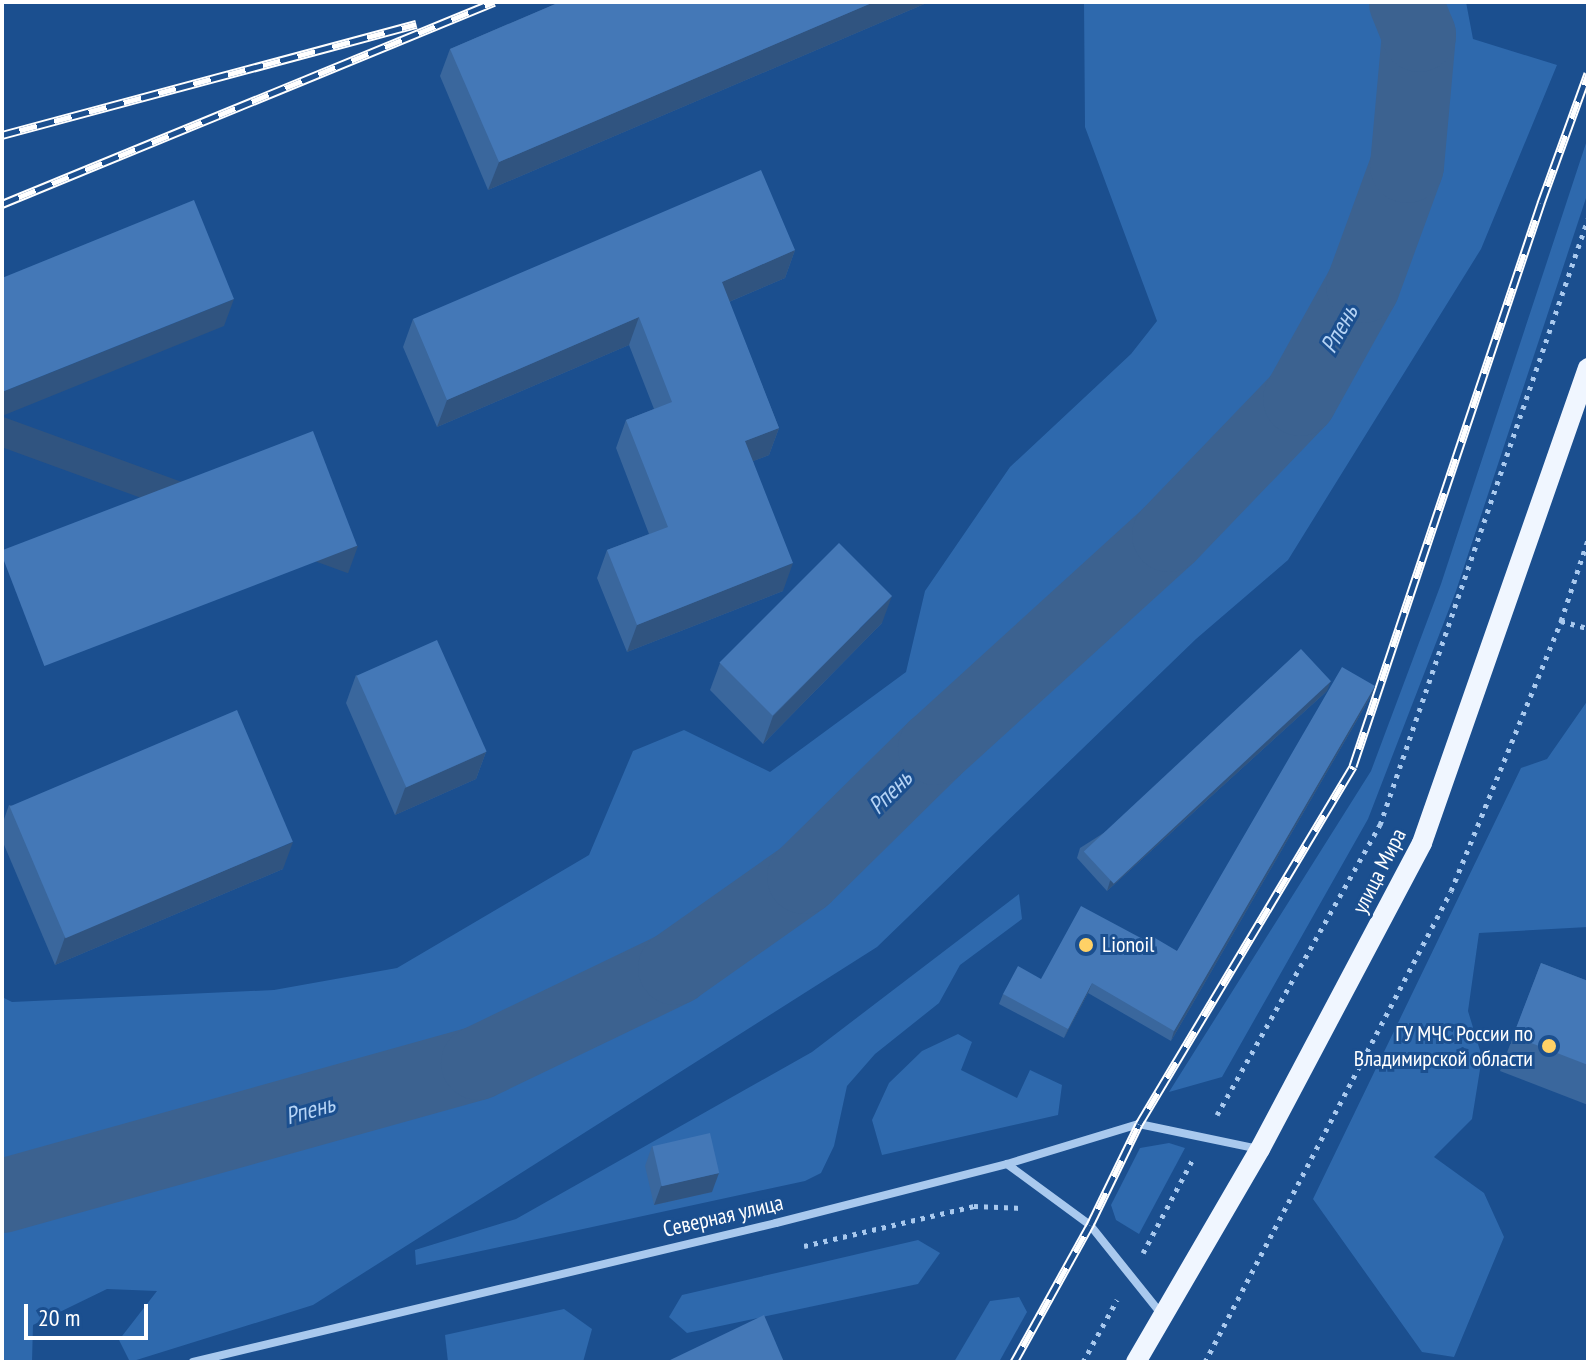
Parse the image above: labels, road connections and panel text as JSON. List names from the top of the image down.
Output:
{
  "streets": {
    "main road": ["улица Мира"],
    "street": ["Северная улица"]
  },
  "crossings": [
    ["улица Мира", "Северная улица"]
  ],
  "water": ["Рпень"],
  "places": ["Lionoil", "ГУ МЧС России по Владимирской области"],
  "scale_bar": "20 m"
}
